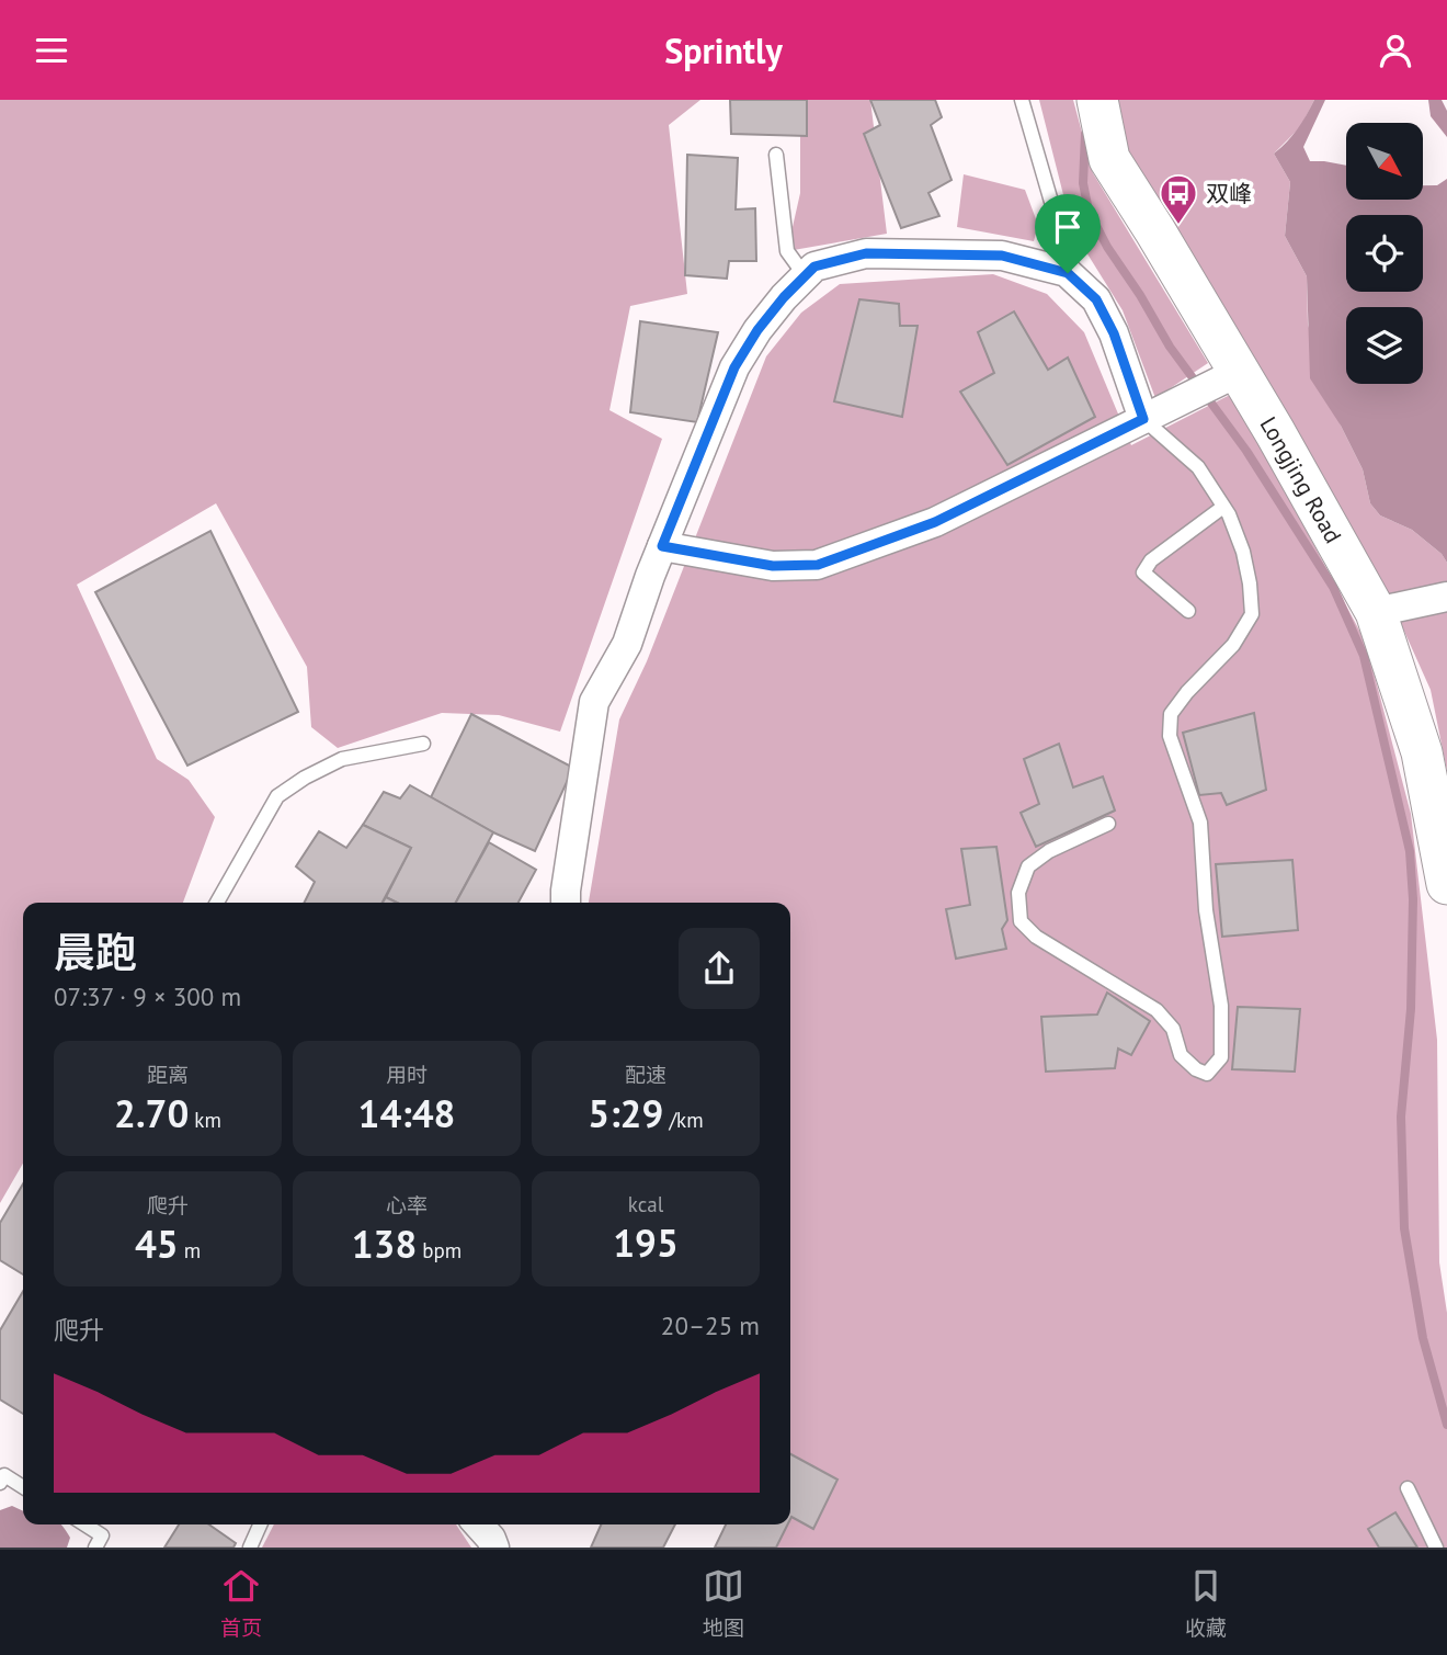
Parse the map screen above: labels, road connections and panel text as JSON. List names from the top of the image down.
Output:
{
  "streets": {
    "street": ["Longjing Road"]
  },
  "places": {
    "bus stop": ["双峰"]
  },
  "north": "bottom right",
  "page": {
    "header": "Sprintly",
    "heading": ["晨跑", "07:37 · 9 × 300 m"],
    "stats": [
      ["距离", "2.70 km"],
      ["用时", "14:48"],
      ["配速", "5:29 /km"],
      ["爬升", "45 m"],
      ["心率", "138 bpm"],
      ["kcal", "195"]
    ],
    "chart": ["爬升", "20–25 m"],
    "tabs": ["首页", "地图", "收藏"]
  }
}
